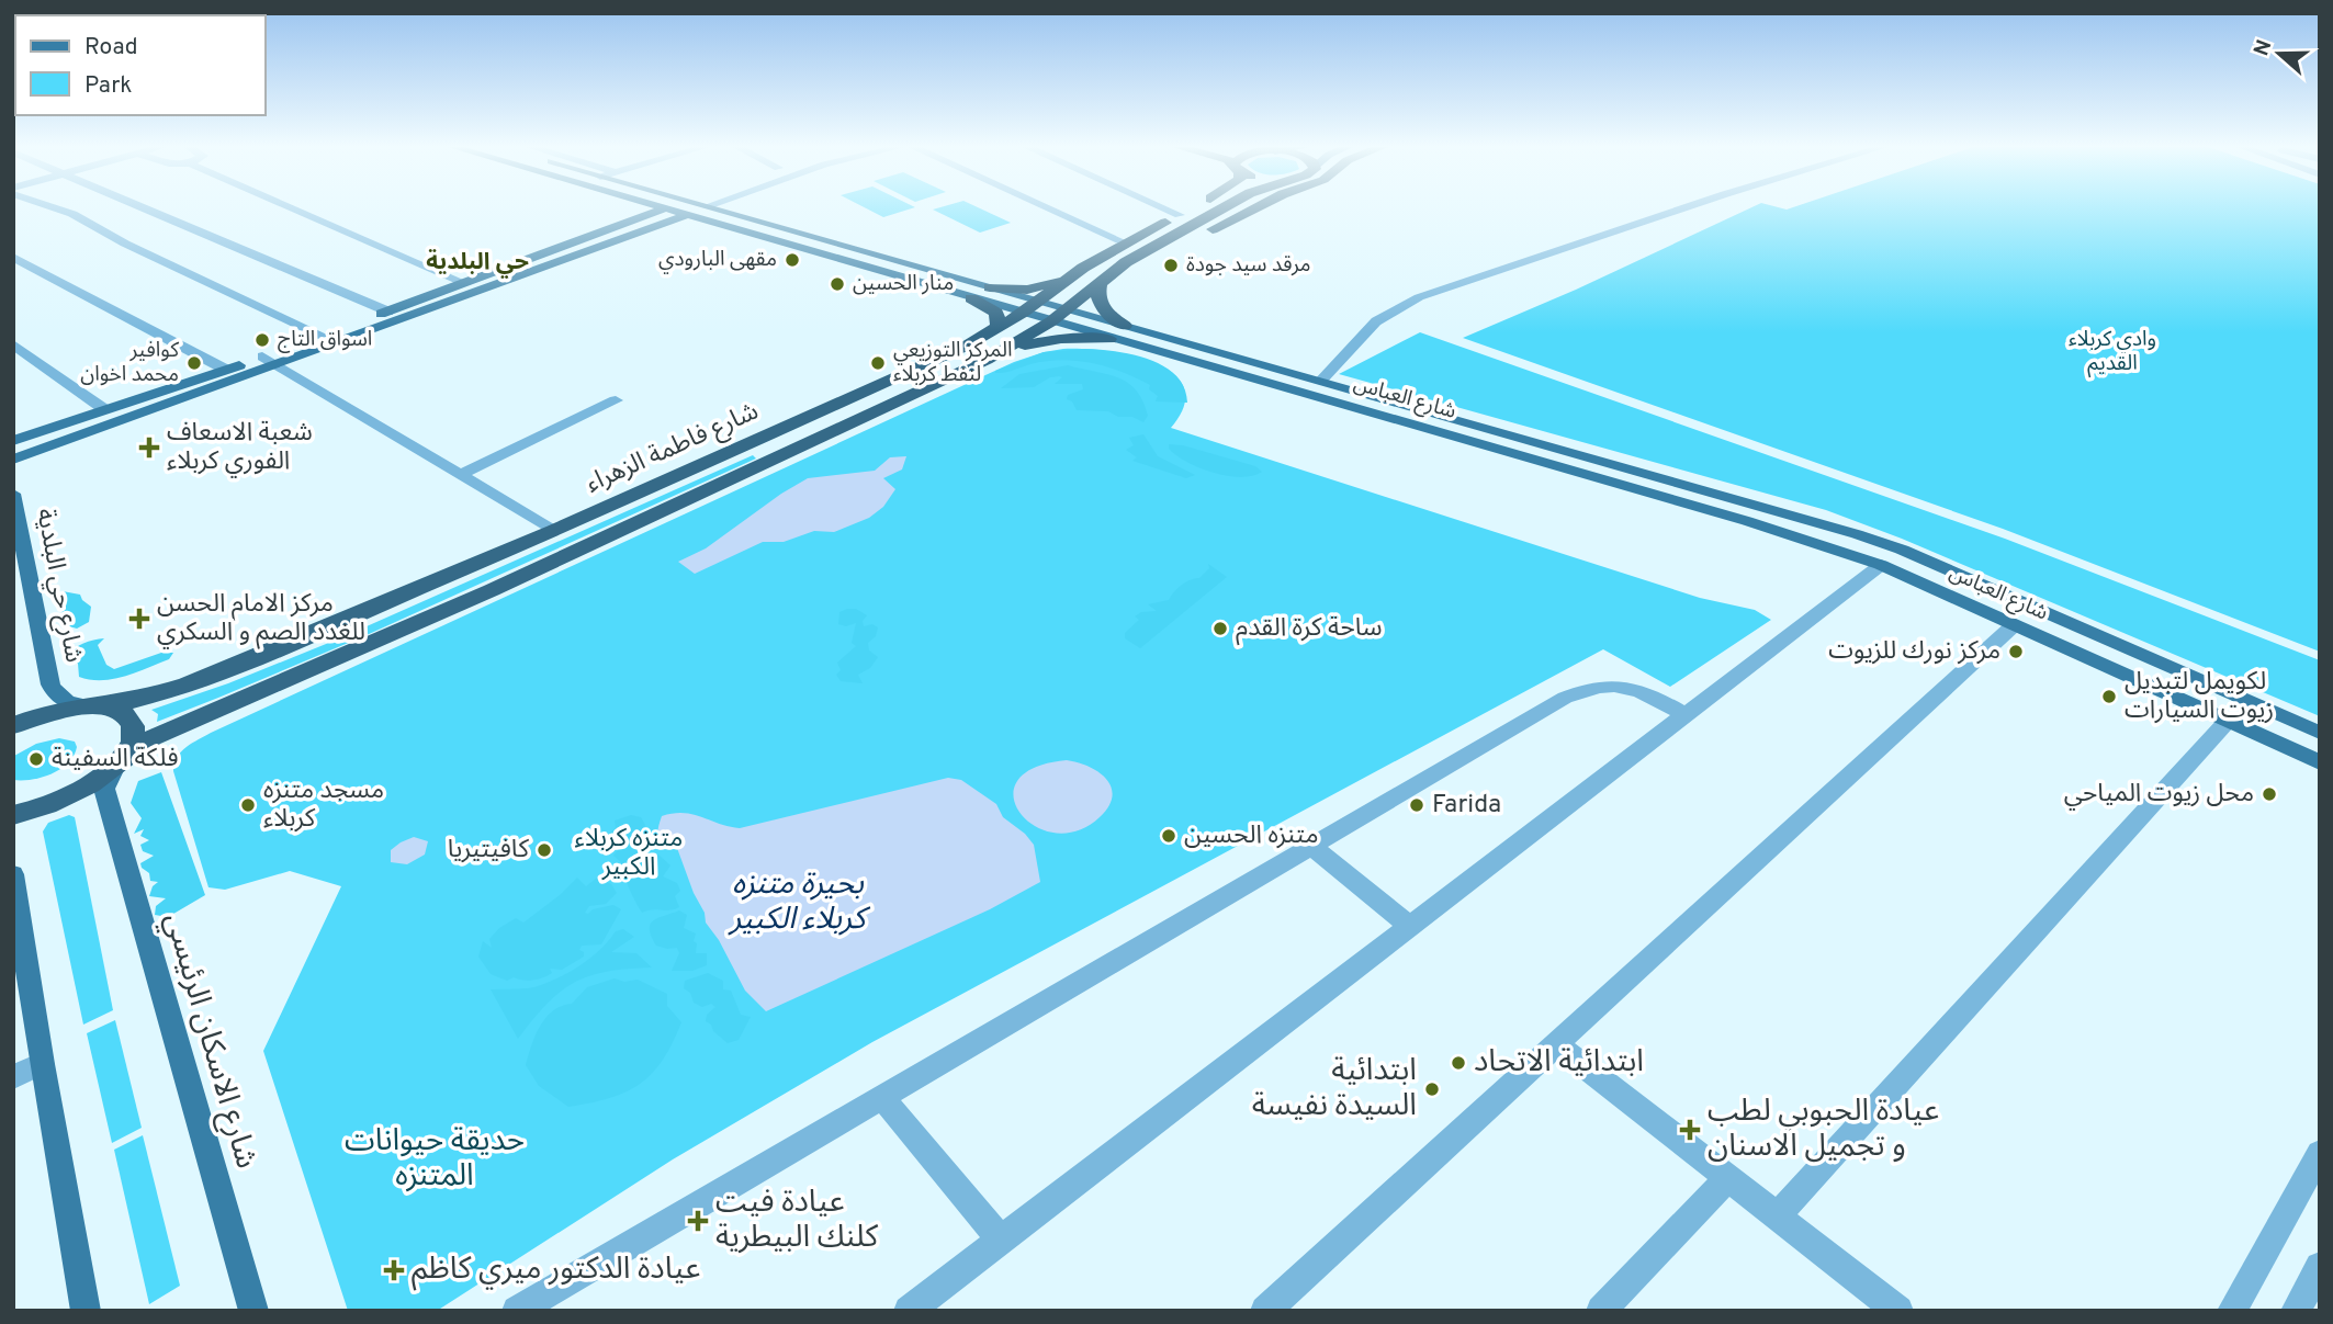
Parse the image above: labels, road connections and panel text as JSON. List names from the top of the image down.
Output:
{
  "streets": {
    "highway": ["شارع فاطمة الزهراء"],
    "main road": ["شارع العباس", "شارع حي البلدية", "شارع الاسكان الرئيسي"]
  },
  "crossings": [
    ["شارع العباس", "شارع فاطمة الزهراء"],
    ["شارع فاطمة الزهراء", "شارع حي البلدية"],
    ["شارع فاطمة الزهراء", "شارع الاسكان الرئيسي"]
  ],
  "districts": ["حي البلدية"],
  "water": ["بحيرة متنزه كربلاء الكبير"],
  "parks": ["وادي كربلاء القديم", "متنزه كربلاء الكبير", "حديقة حيوانات المتنزه"],
  "places": {
    "other": [
      "مقهى البارودي",
      "مرقد سيد جودة",
      "منار الحسين",
      "اسواق التاج",
      "كوافير محمد اخوان",
      "المركز التوزيعي لنفط كربلاء",
      "ساحة كرة القدم",
      "مركز نورك للزيوت",
      "لكويمل لتبديل زيوت السيارات",
      "فلكة السفينة",
      "محل زيوت المياحي",
      "مسجد متنزه كربلاء",
      "Farida",
      "متنزه الحسين",
      "كافيتيريا",
      "ابتدائية الاتحاد",
      "ابتدائية السيدة نفيسة"
    ],
    "health": [
      "شعبة الاسعاف الفوري كربلاء",
      "مركز الامام الحسن للغدد الصم و السكري",
      "عيادة الحبوبي لطب و تجميل الاسنان",
      "عيادة فيت كلنك البيطرية",
      "عيادة الدكتور ميري كاظم"
    ]
  },
  "legend": ["Road", "Park"],
  "north": "left"
}
